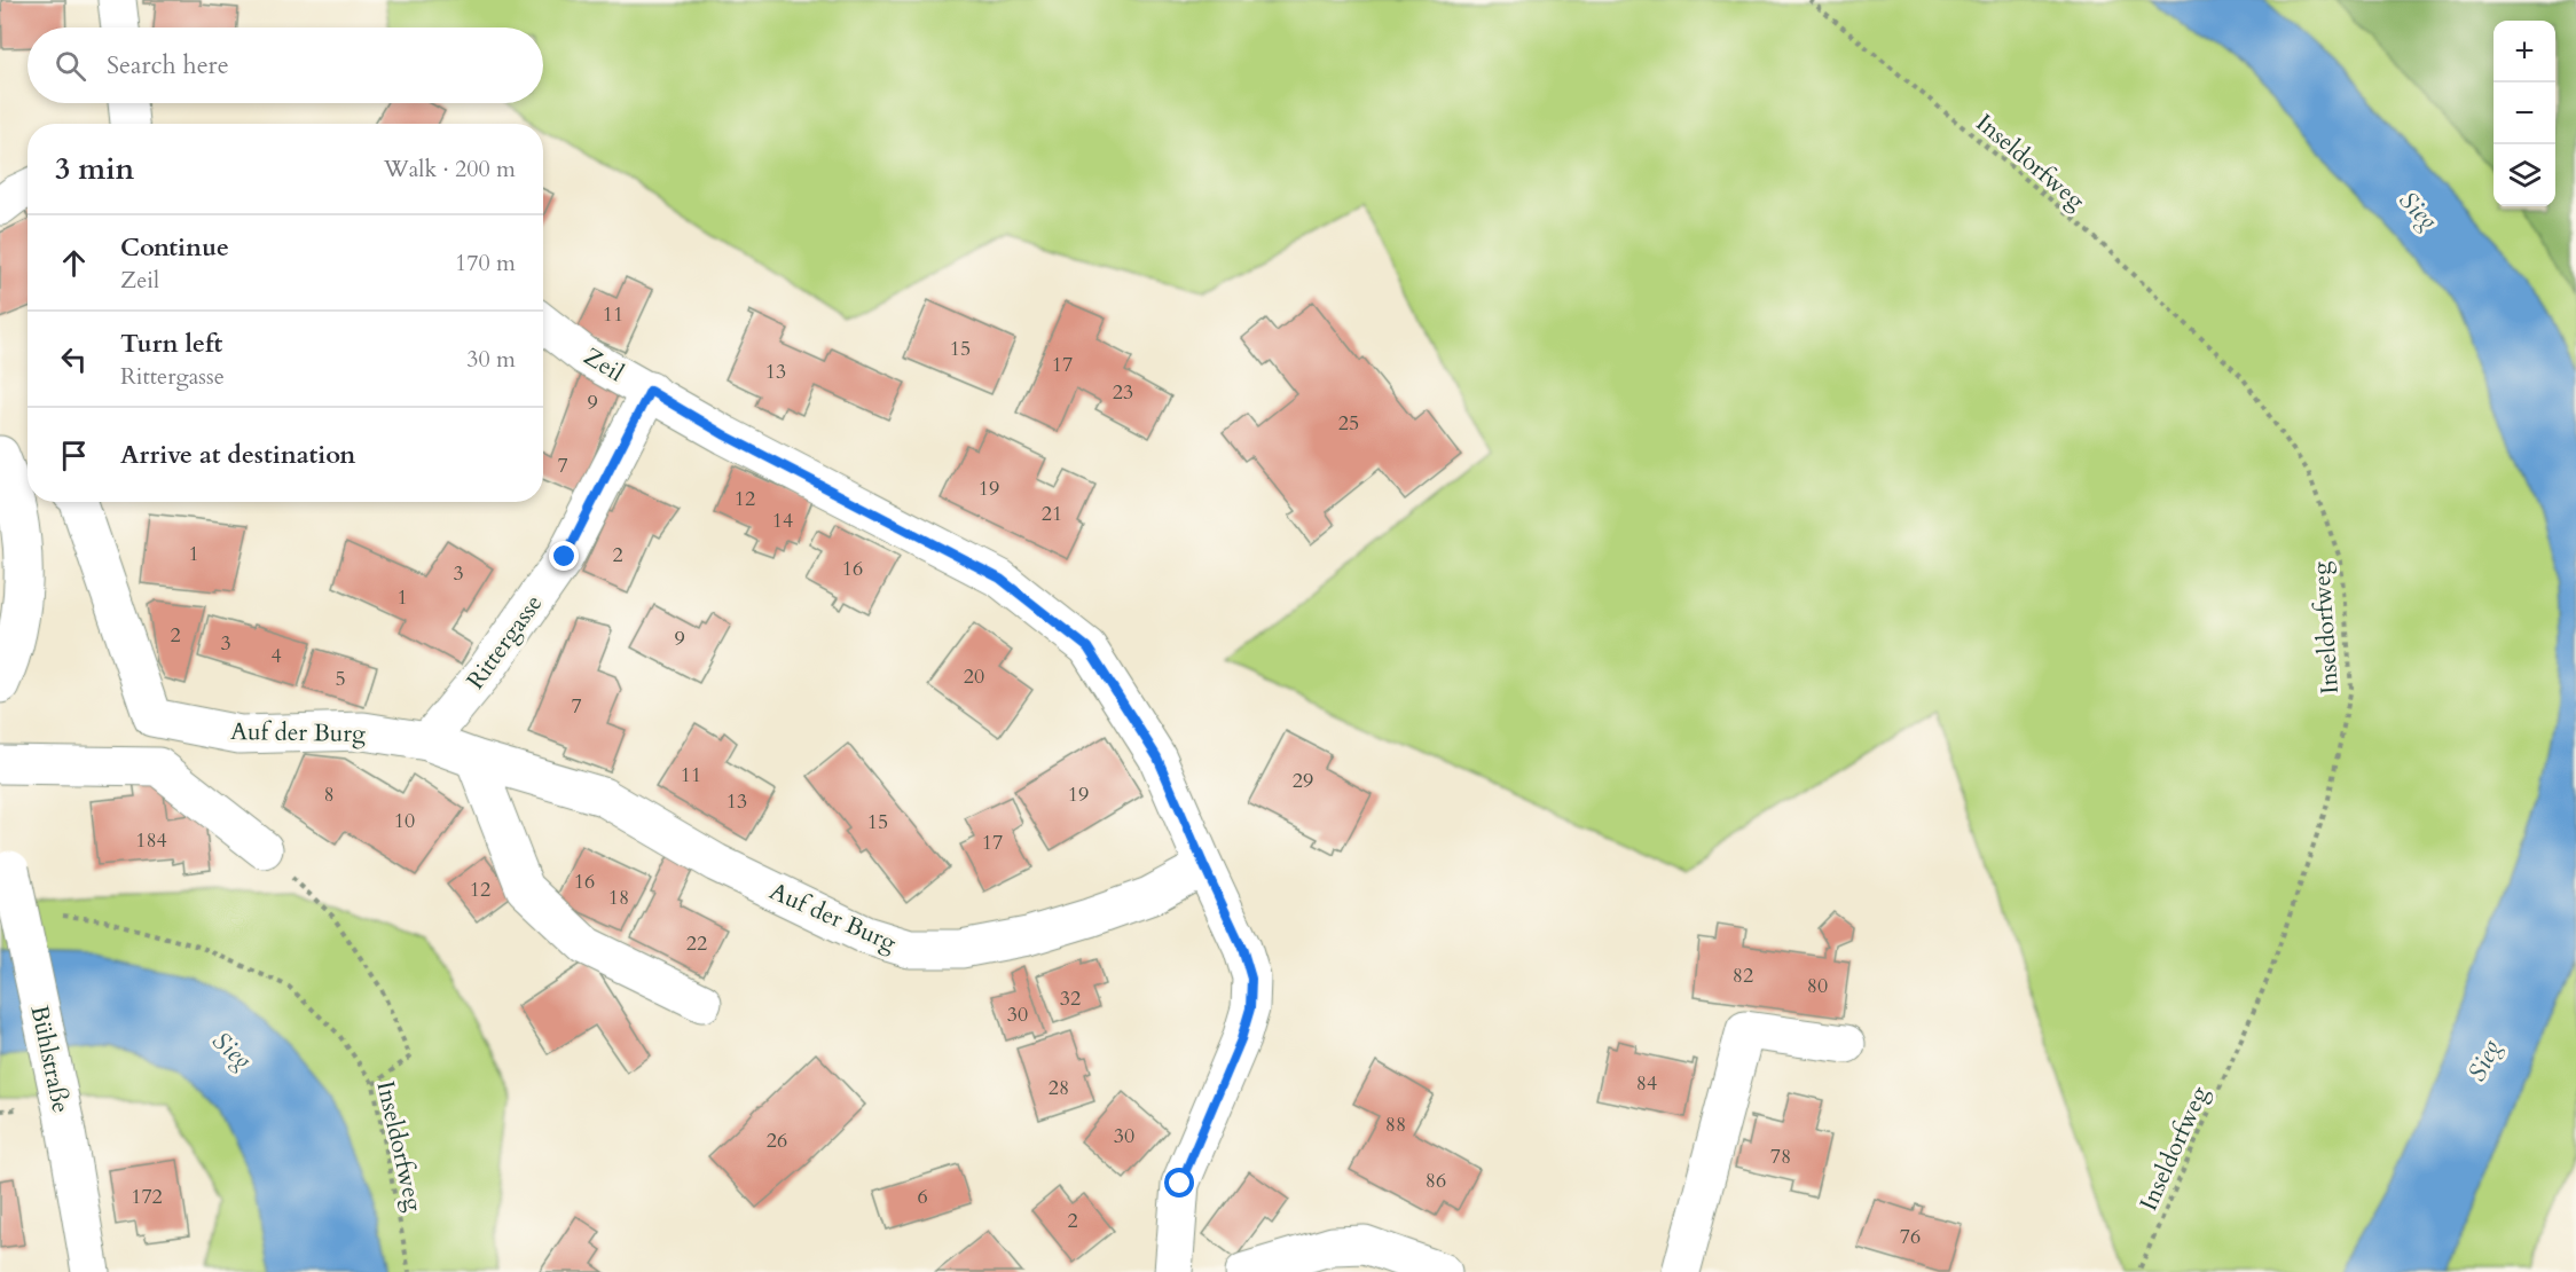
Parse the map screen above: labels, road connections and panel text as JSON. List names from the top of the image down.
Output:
{
  "streets": {
    "street": [
      "Zeil",
      "Rittergasse",
      "Auf der Burg",
      "Bühlstraße"
    ],
    "path": ["Inseldorfweg"]
  },
  "crossings": [
    ["Zeil", "Rittergasse"],
    ["Zeil", "Auf der Burg"],
    ["Rittergasse", "Auf der Burg"]
  ],
  "water": ["Sieg"],
  "house_numbers": [
    "11",
    "15",
    "17",
    "13",
    "23",
    "9",
    "25",
    "7",
    "19",
    "12",
    "21",
    "14",
    "1",
    "2",
    "16",
    "3",
    "1",
    "2",
    "9",
    "3",
    "4",
    "20",
    "5",
    "7",
    "11",
    "29",
    "8",
    "19",
    "13",
    "10",
    "15",
    "184",
    "17",
    "16",
    "12",
    "18",
    "22",
    "82",
    "80",
    "32",
    "30",
    "84",
    "28",
    "88",
    "30",
    "26",
    "78",
    "86",
    "172",
    "6",
    "2",
    "76"
  ],
  "page": {
    "map_buttons": ["+", "−"],
    "search": "Search here",
    "heading": ["3 min", "Walk · 200 m"],
    "list": [
      ["Continue", "Zeil", "170 m"],
      ["Turn left", "Rittergasse", "30 m"],
      "Arrive at destination"
    ]
  }
}
